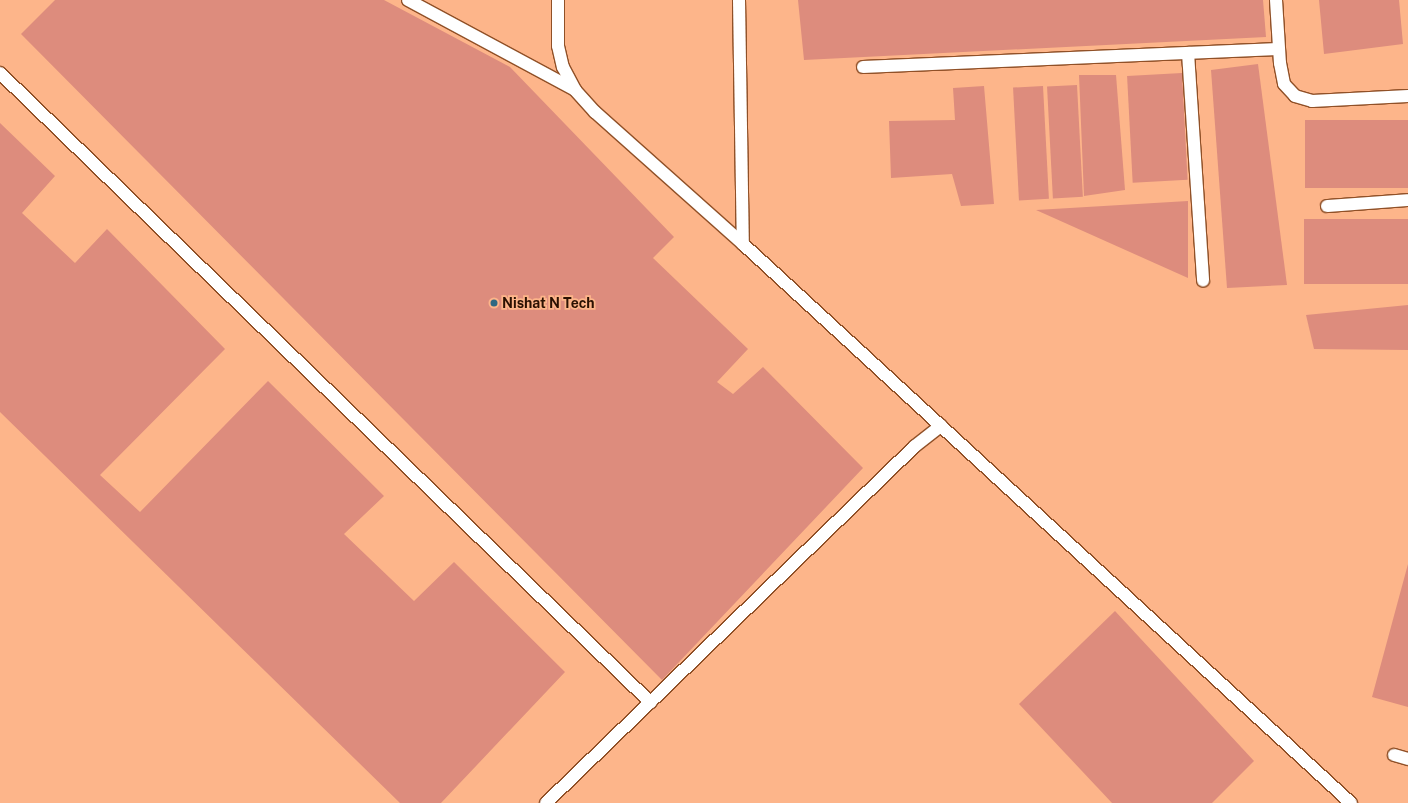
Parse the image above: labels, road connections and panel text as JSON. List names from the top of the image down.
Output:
{
  "places": ["Nishat N Tech"]
}
